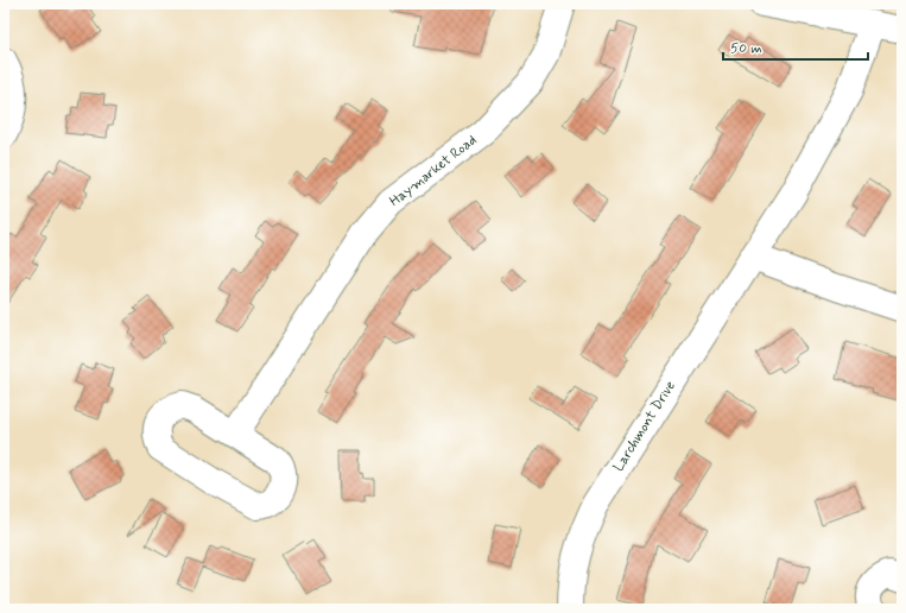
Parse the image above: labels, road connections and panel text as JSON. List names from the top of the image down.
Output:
{
  "streets": {
    "street": ["Haymarket Road", "Larchmont Drive"]
  },
  "scale_bar": "50 m"
}
